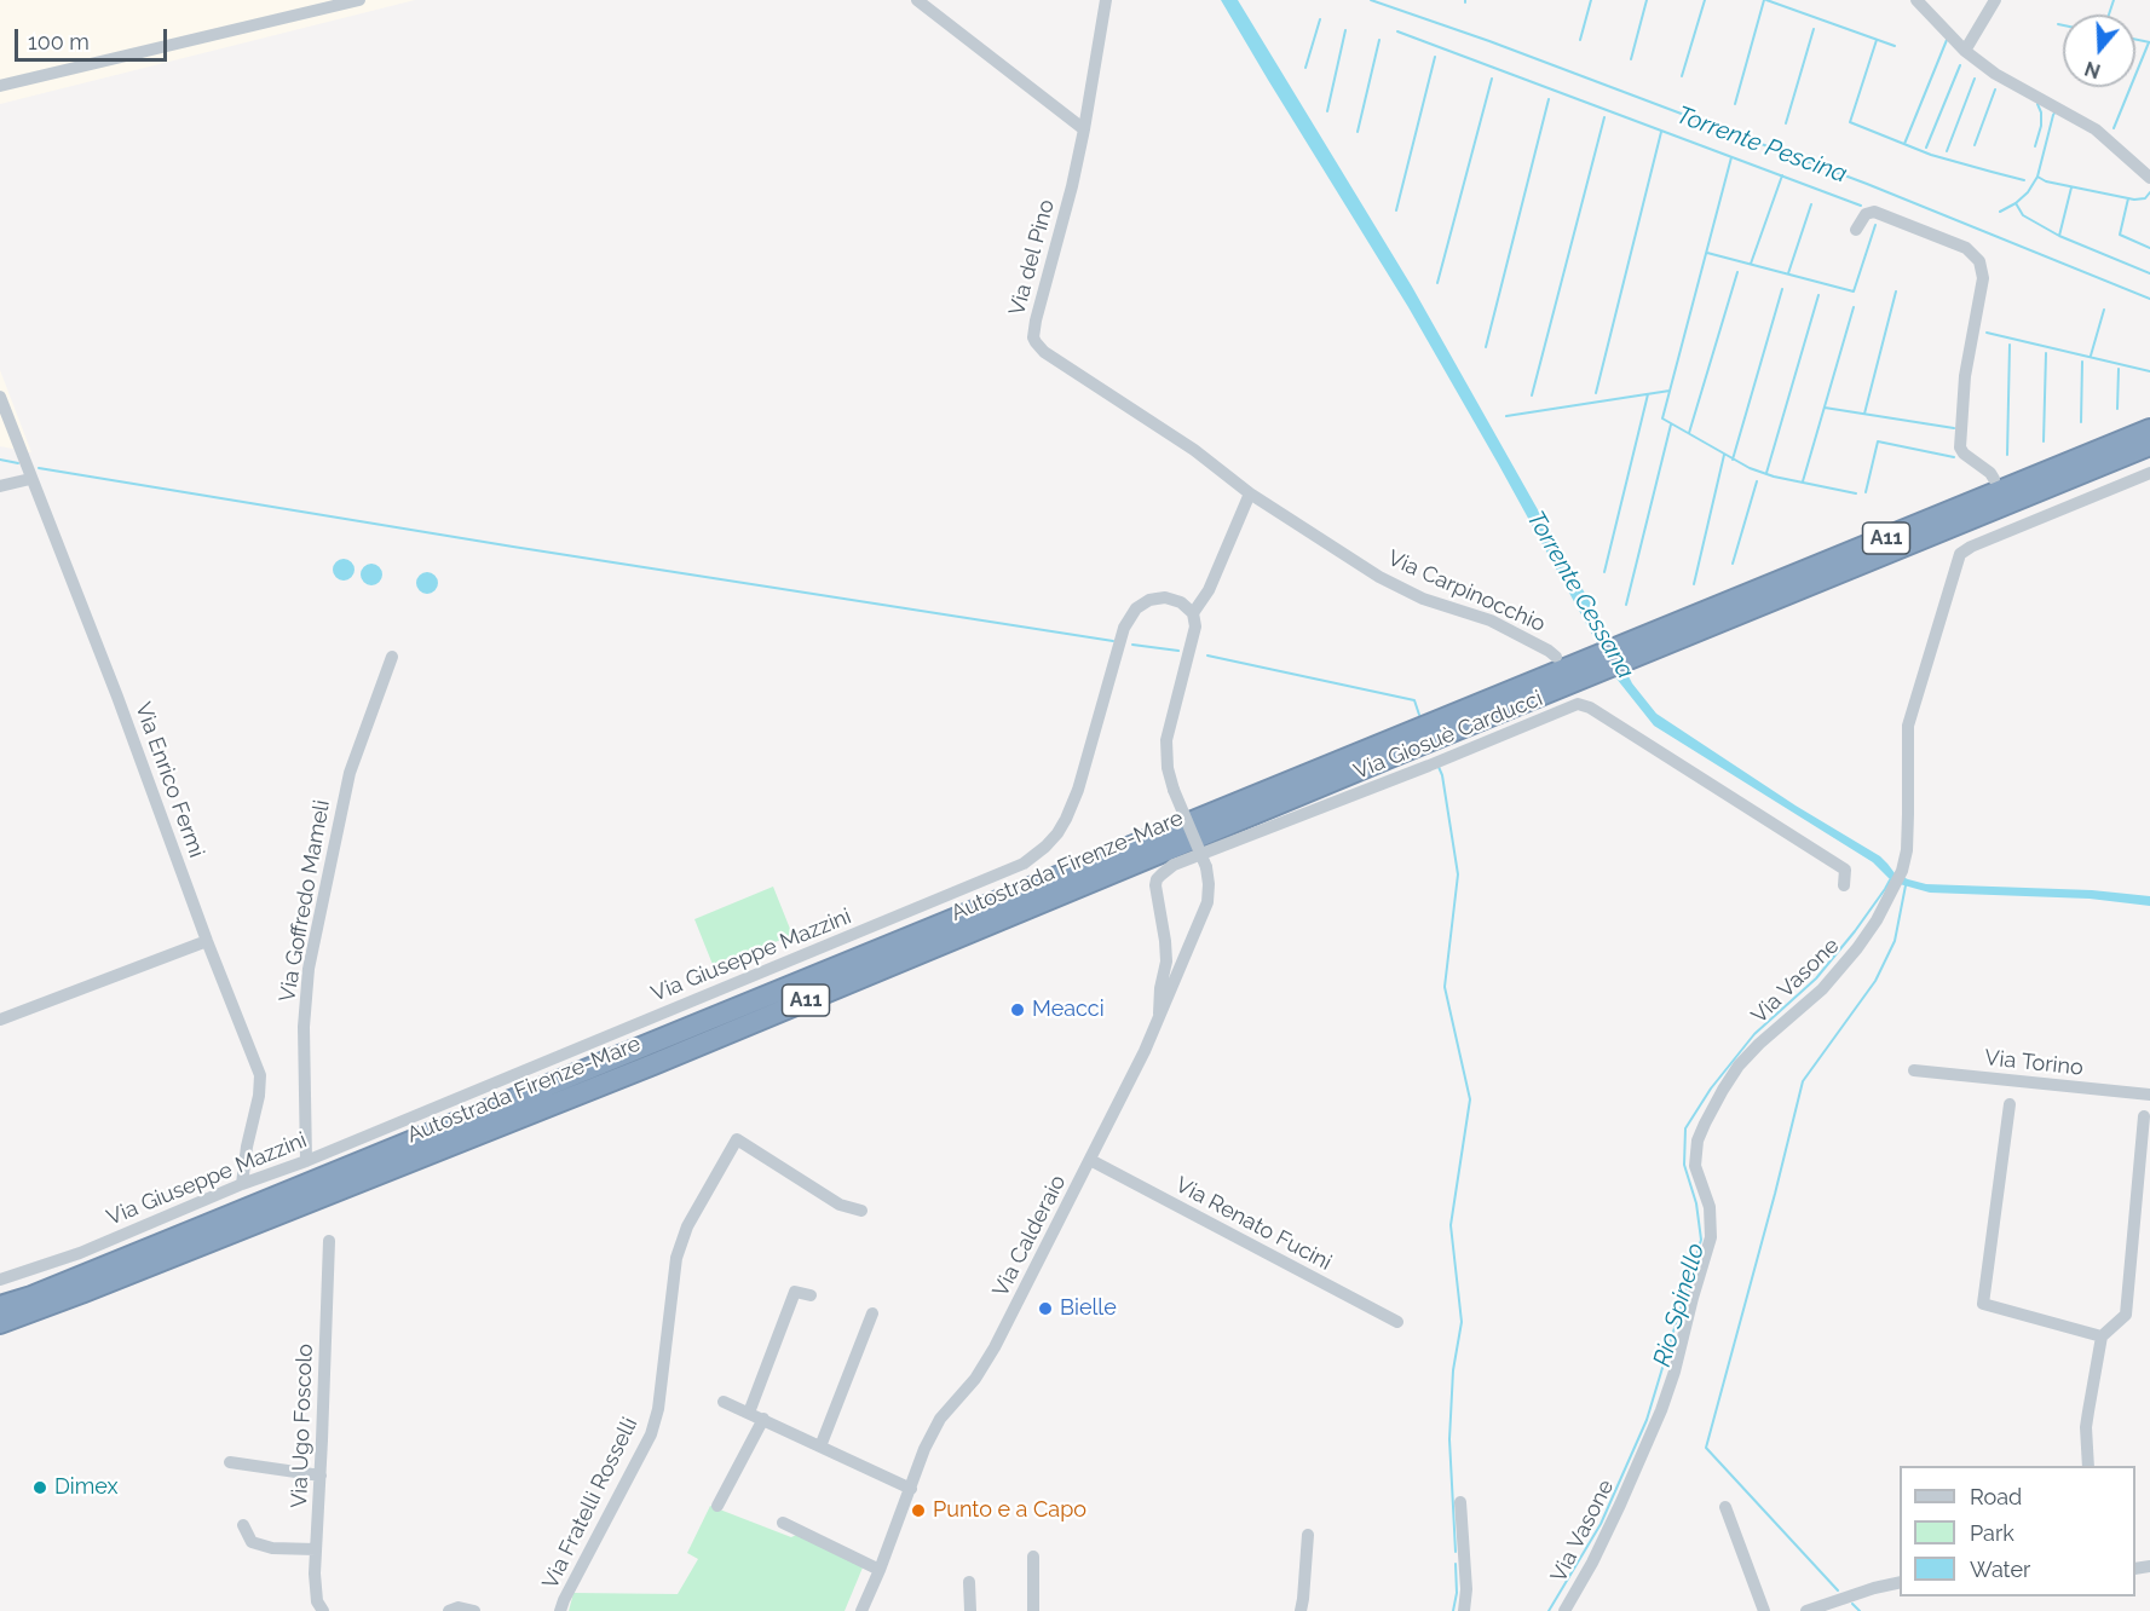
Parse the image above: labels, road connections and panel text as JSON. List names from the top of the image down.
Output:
{
  "streets": {
    "highway": ["A11", "Autostrada Firenze-Mare"],
    "street": [
      "Via del Pino",
      "Via Carpinocchio",
      "Via Giosuè Carducci",
      "Via Enrico Fermi",
      "Via Goffredo Mameli",
      "Via Giuseppe Mazzini",
      "Via Vasone",
      "Via Torino",
      "Via Renato Fucini",
      "Via Calderaio",
      "Via Ugo Foscolo",
      "Via Fratelli Rosselli"
    ]
  },
  "crossings": [
    ["Via del Pino", "Via Carpinocchio"],
    ["Via Giosuè Carducci", "Via Calderaio"],
    ["Via Enrico Fermi", "Via Giuseppe Mazzini"],
    ["Via Goffredo Mameli", "Via Giuseppe Mazzini"],
    ["Via Giuseppe Mazzini", "Via Calderaio"],
    ["Via Renato Fucini", "Via Calderaio"]
  ],
  "water": ["Torrente Pescina", "Torrente Cessana", "Rio Spinello"],
  "places": [
    "Meacci",
    "Bielle",
    "Dimex",
    "Punto e a Capo"
  ],
  "legend": ["Road", "Park", "Water"],
  "scale_bar": "100 m",
  "north": "bottom"
}
